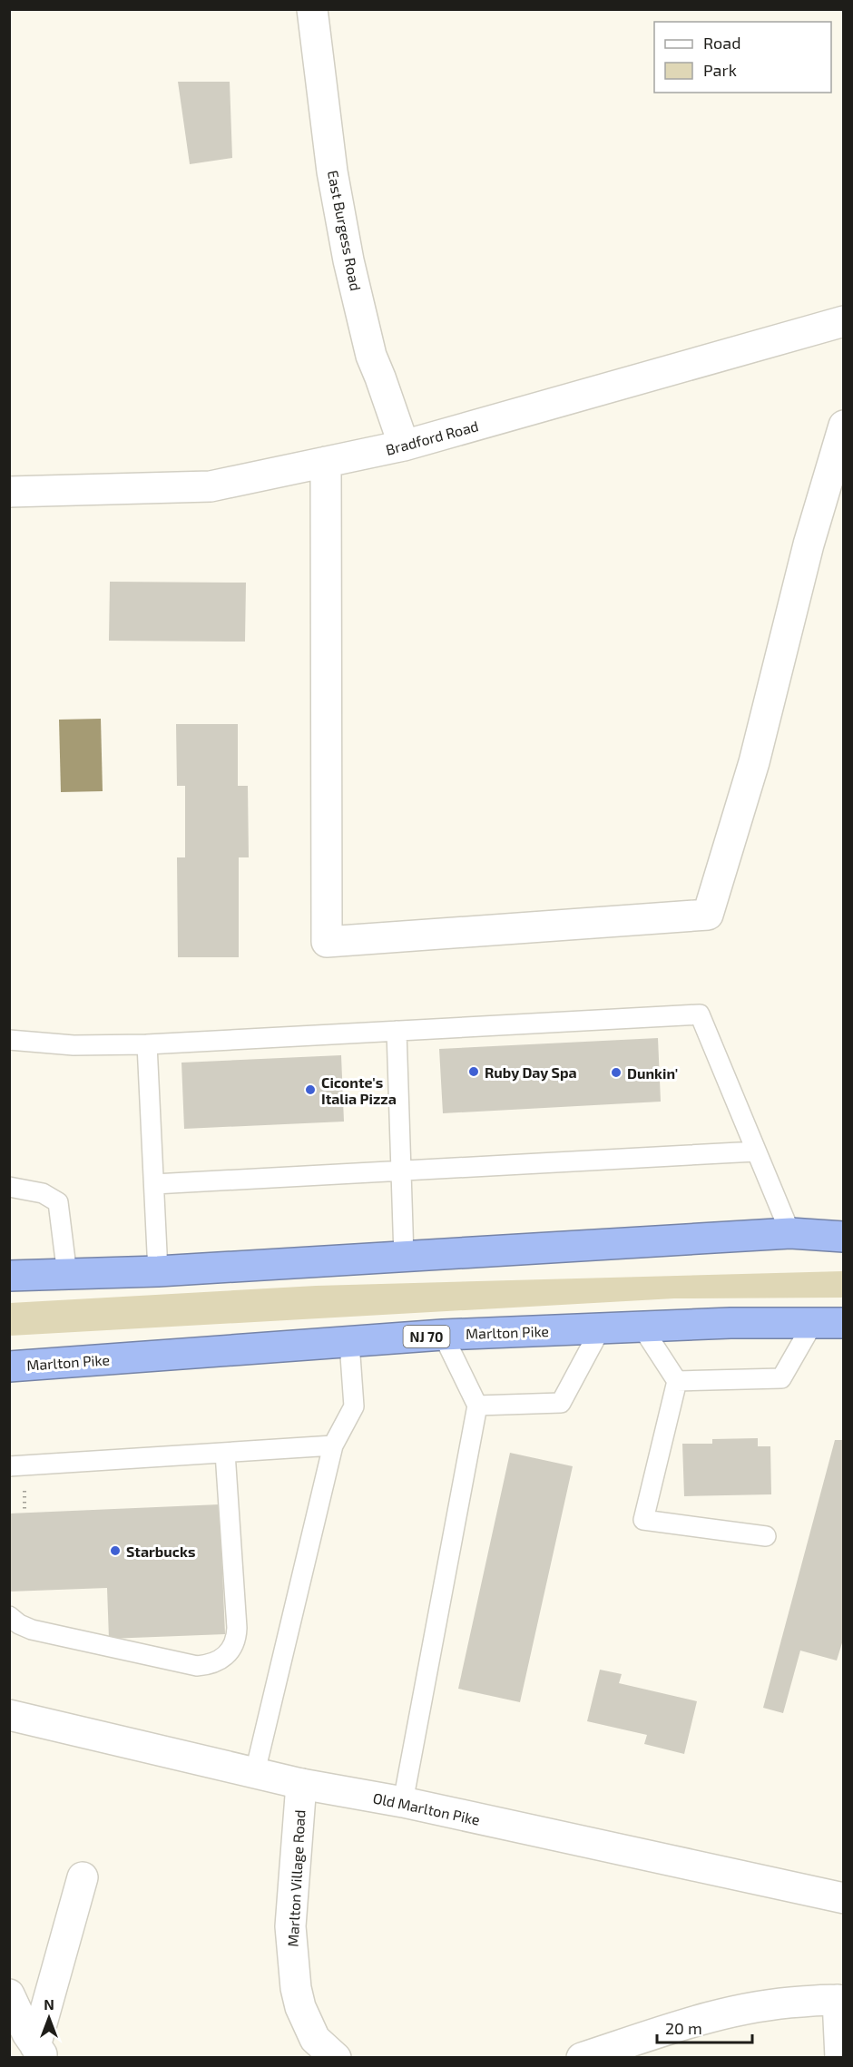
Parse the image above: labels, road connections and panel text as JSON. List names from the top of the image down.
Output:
{
  "streets": {
    "highway": ["Marlton Pike", "NJ 70"],
    "street": [
      "East Burgess Road",
      "Bradford Road",
      "Old Marlton Pike",
      "Marlton Village Road"
    ]
  },
  "crossings": [
    ["East Burgess Road", "Bradford Road"],
    ["Old Marlton Pike", "Marlton Village Road"]
  ],
  "places": [
    "Ruby Day Spa",
    "Dunkin'",
    "Ciconte's Italia Pizza",
    "Starbucks"
  ],
  "legend": ["Road", "Park"],
  "scale_bar": "20 m",
  "north": "top"
}
